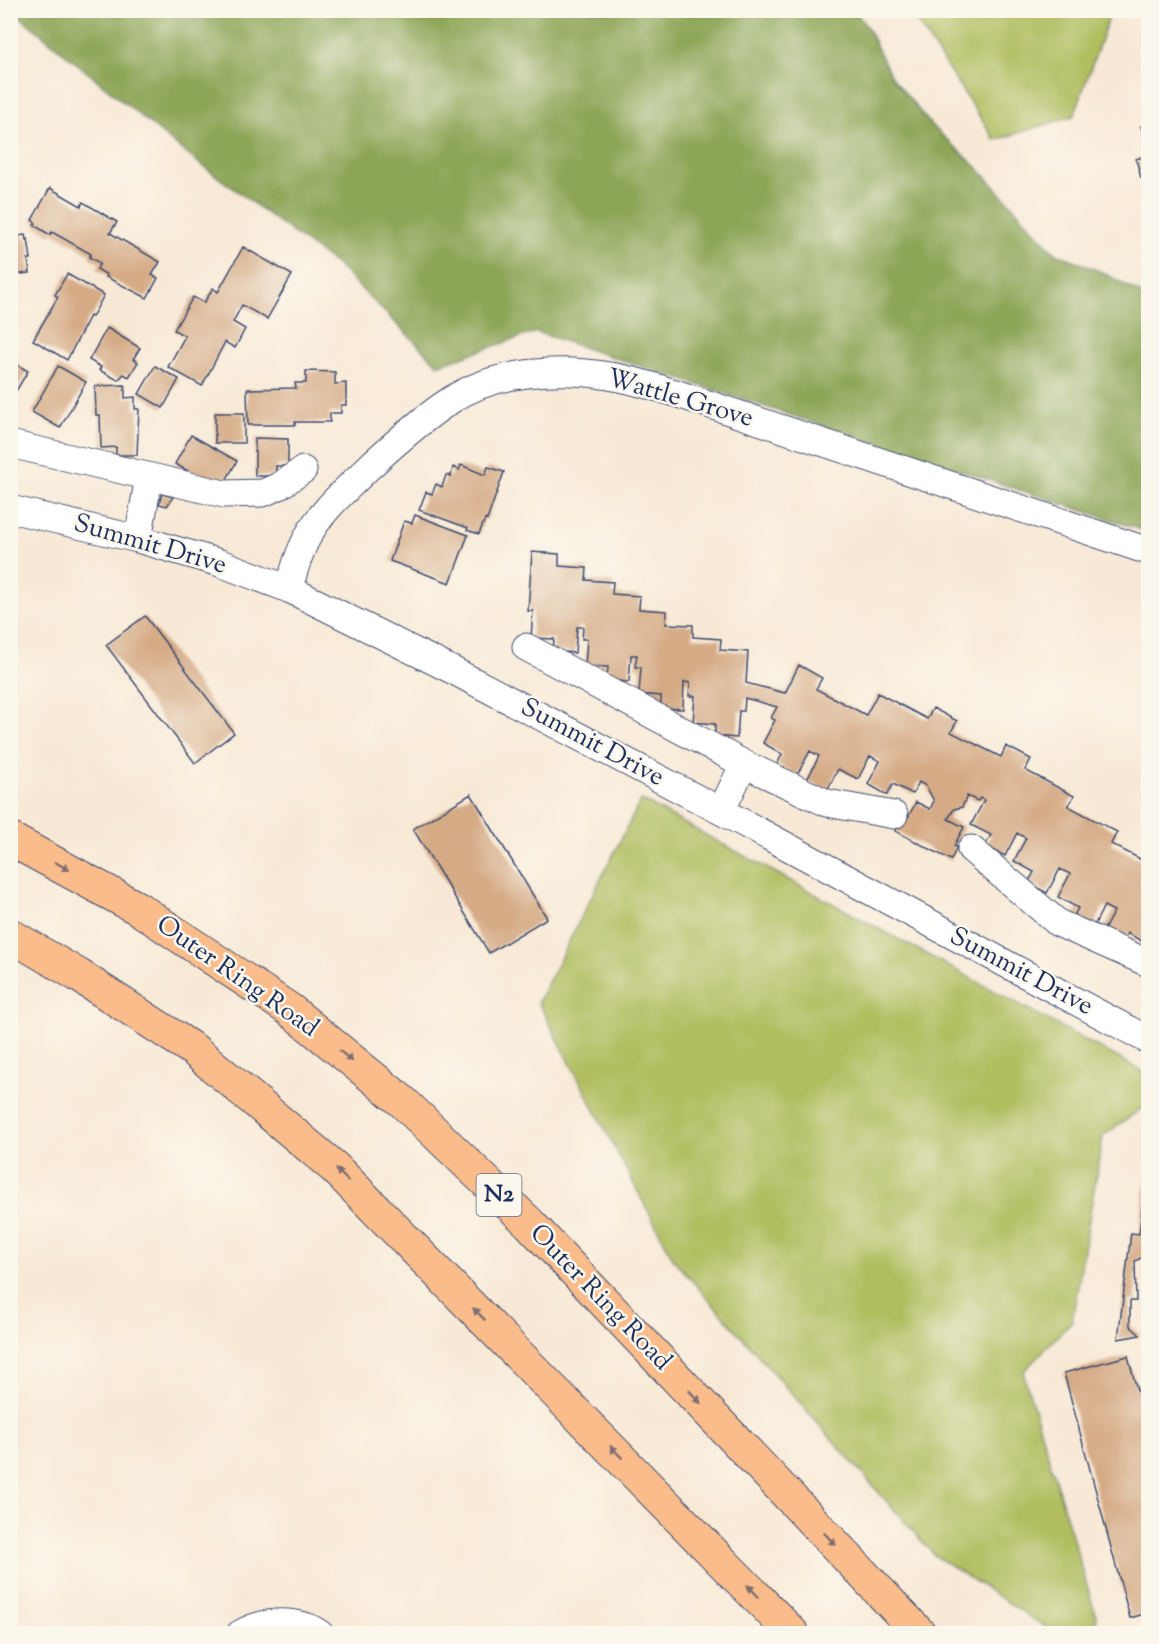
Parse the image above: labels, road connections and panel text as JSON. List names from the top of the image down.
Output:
{
  "streets": {
    "highway": ["Outer Ring Road", "N2"],
    "street": ["Wattle Grove", "Summit Drive"]
  },
  "crossings": [
    ["Wattle Grove", "Summit Drive"]
  ]
}
